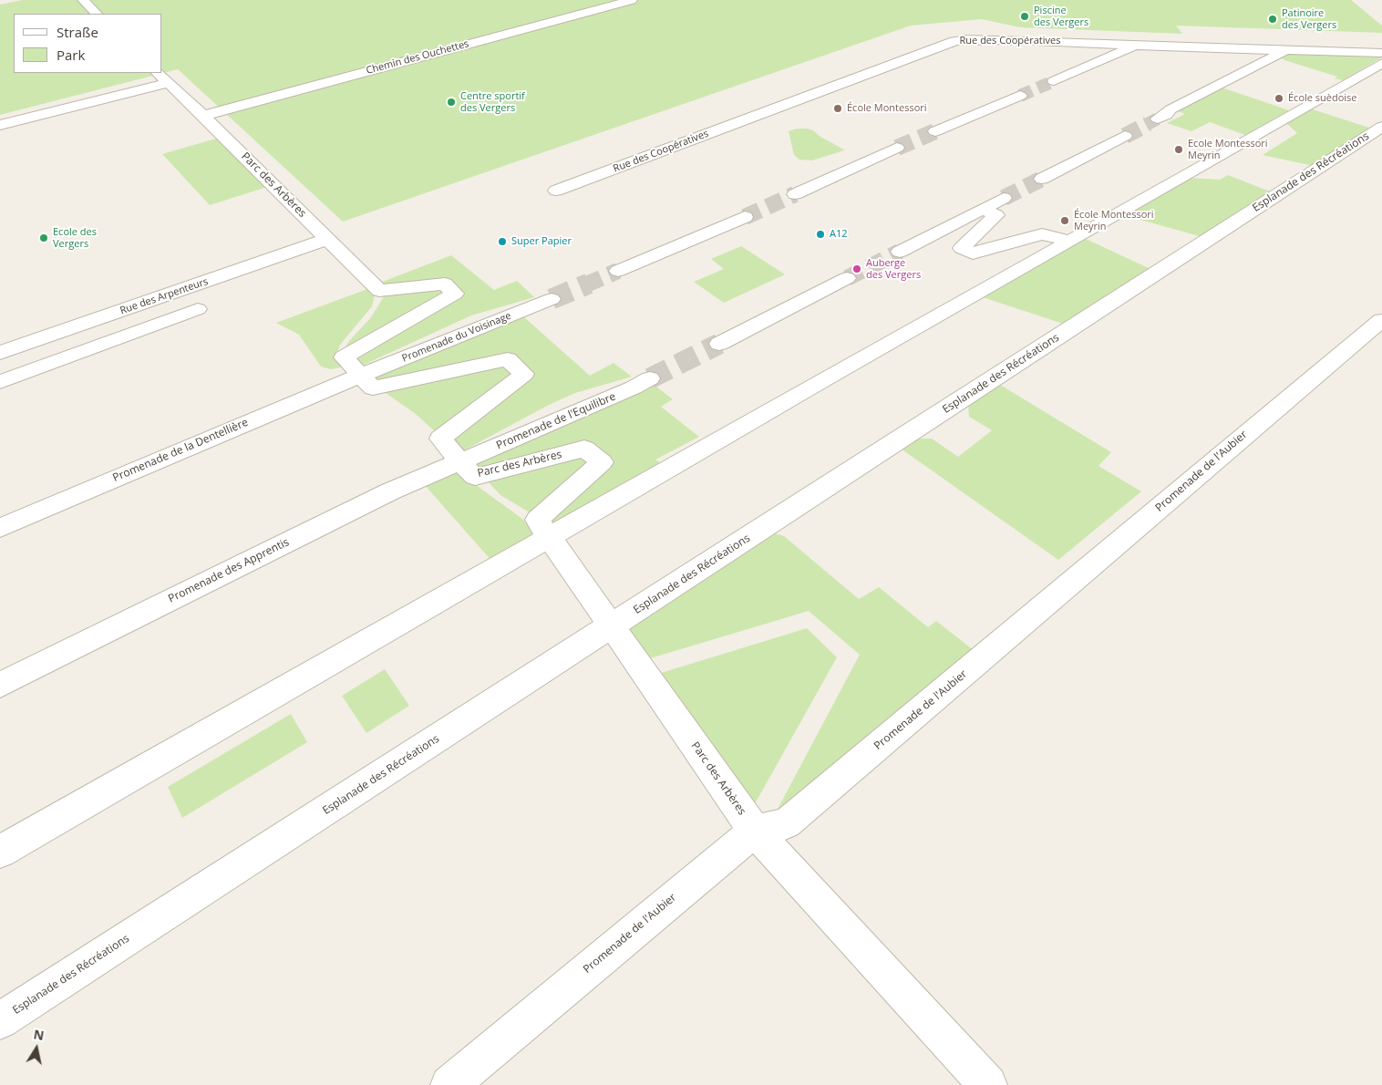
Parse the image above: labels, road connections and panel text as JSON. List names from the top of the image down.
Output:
{
  "streets": {
    "street": [
      "Rue des Coopératives",
      "Chemin des Ouchettes",
      "Esplanade des Récréations",
      "Parc des Arbères",
      "Rue des Arpenteurs",
      "Promenade du Voisinage",
      "Promenade de l'Equilibre",
      "Promenade de la Dentellière",
      "Promenade de l'Aubier",
      "Promenade des Apprentis"
    ]
  },
  "crossings": [
    ["Chemin des Ouchettes", "Parc des Arbères"],
    ["Esplanade des Récréations", "Parc des Arbères"],
    ["Parc des Arbères", "Rue des Arpenteurs"],
    ["Parc des Arbères", "Promenade du Voisinage"],
    ["Parc des Arbères", "Promenade de l'Equilibre"],
    ["Parc des Arbères", "Promenade de la Dentellière"],
    ["Parc des Arbères", "Promenade de l'Aubier"],
    ["Parc des Arbères", "Promenade des Apprentis"],
    ["Promenade du Voisinage", "Promenade de la Dentellière"],
    ["Promenade de l'Equilibre", "Promenade des Apprentis"]
  ],
  "places": [
    "Piscine des Vergers",
    "Patinoire des Vergers",
    "École suèdoise",
    "Centre sportif des Vergers",
    "École Montessori",
    "Ecole Montessori Meyrin",
    "École Montessori Meyrin",
    "A12",
    "Ecole des Vergers",
    "Super Papier",
    "Auberge des Vergers"
  ],
  "legend": ["Straße", "Park"],
  "north": "top"
}
